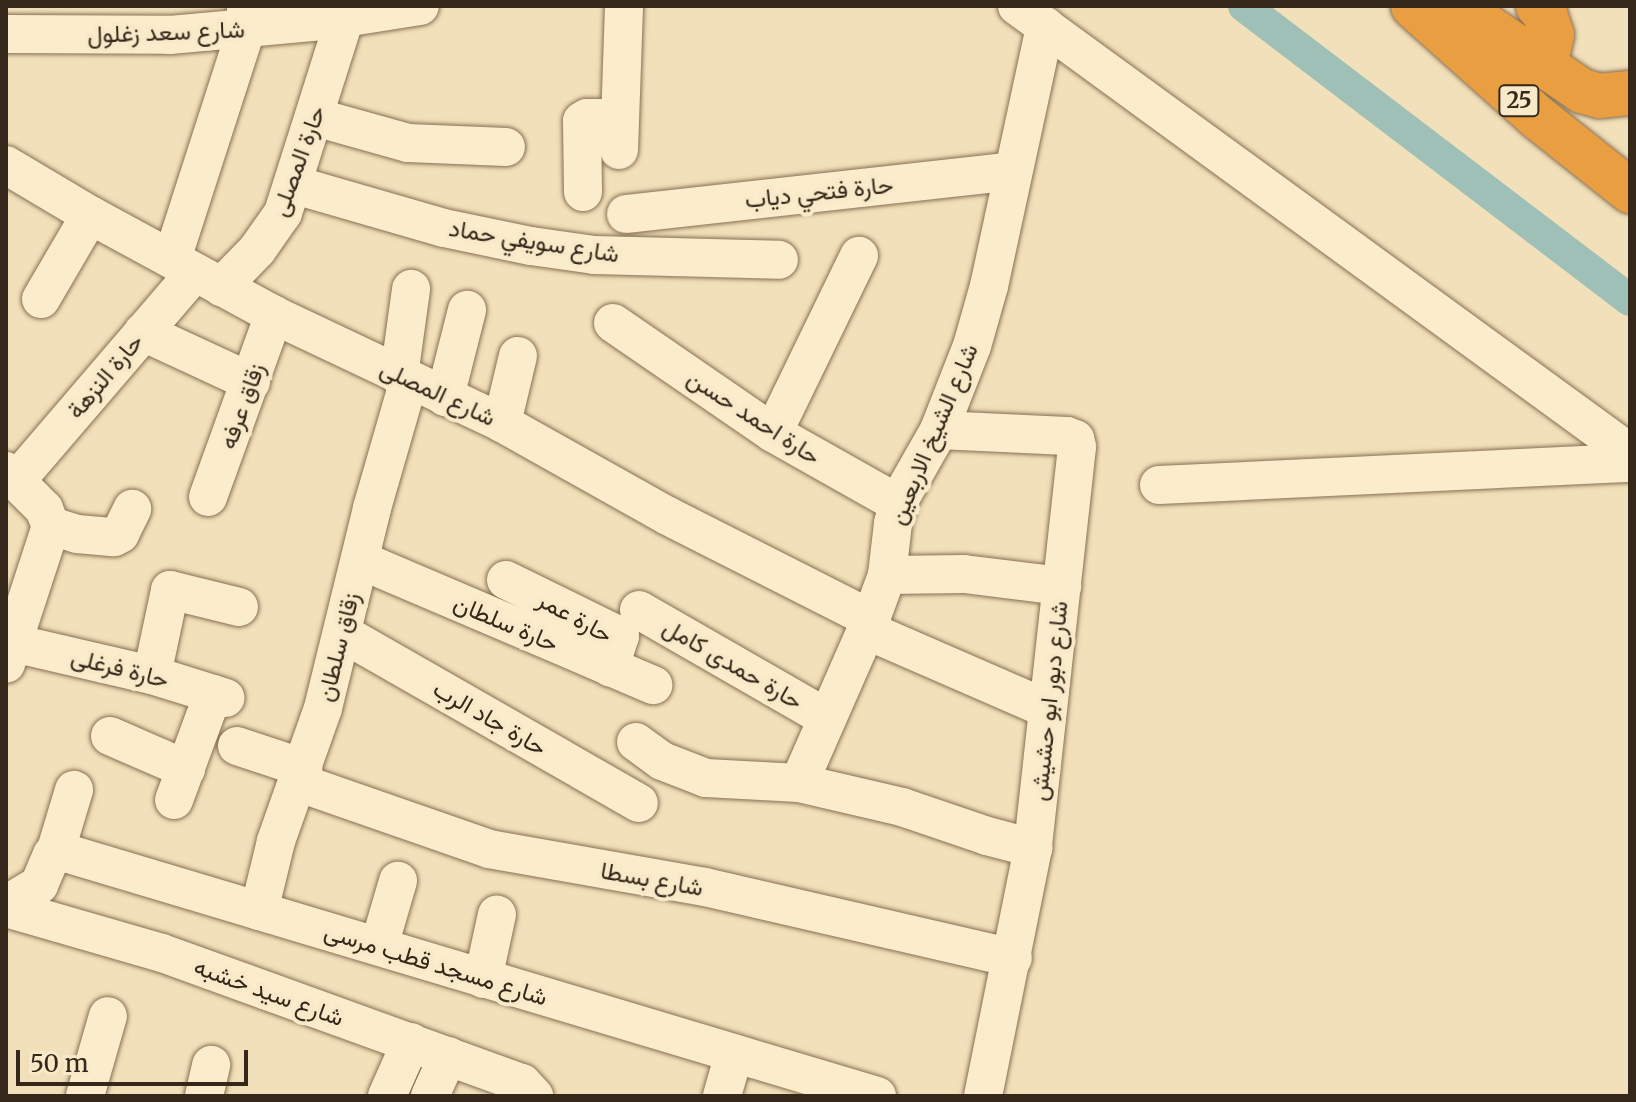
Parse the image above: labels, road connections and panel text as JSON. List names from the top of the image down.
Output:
{
  "streets": {
    "highway": ["25"],
    "street": [
      "شارع سعد زغلول",
      "حارة المصلى",
      "حارة فتحي دياب",
      "شارع سويفي حماد",
      "حارة النزهة",
      "شارع المصلى",
      "زقاق عرفه",
      "حارة احمد حسن",
      "شارع الشيخ الاربعين",
      "حارة عمر",
      "حارة سلطان",
      "زقاق سلطان",
      "حارة حمدى كامل",
      "حارة فرغلى",
      "شارع دبور ابو حشيش",
      "حارة جاد الرب",
      "شارع بسطا",
      "شارع مسجد قطب مرسى",
      "شارع سيد خشبه"
    ]
  },
  "crossings": [
    ["شارع سعد زغلول", "حارة المصلى"],
    ["حارة المصلى", "شارع سويفي حماد"],
    ["حارة المصلى", "حارة النزهة"],
    ["حارة المصلى", "شارع المصلى"],
    ["حارة فتحي دياب", "شارع الشيخ الاربعين"],
    ["حارة النزهة", "شارع المصلى"],
    ["شارع المصلى", "زقاق عرفه"],
    ["شارع المصلى", "شارع الشيخ الاربعين"],
    ["شارع المصلى", "زقاق سلطان"],
    ["شارع المصلى", "شارع دبور ابو حشيش"],
    ["حارة احمد حسن", "شارع الشيخ الاربعين"],
    ["شارع الشيخ الاربعين", "حارة حمدى كامل"],
    ["شارع الشيخ الاربعين", "شارع دبور ابو حشيش"],
    ["حارة عمر", "حارة سلطان"],
    ["حارة سلطان", "زقاق سلطان"],
    ["زقاق سلطان", "حارة جاد الرب"],
    ["زقاق سلطان", "شارع بسطا"],
    ["زقاق سلطان", "شارع مسجد قطب مرسى"],
    ["شارع دبور ابو حشيش", "شارع بسطا"]
  ],
  "scale_bar": "50 m"
}
